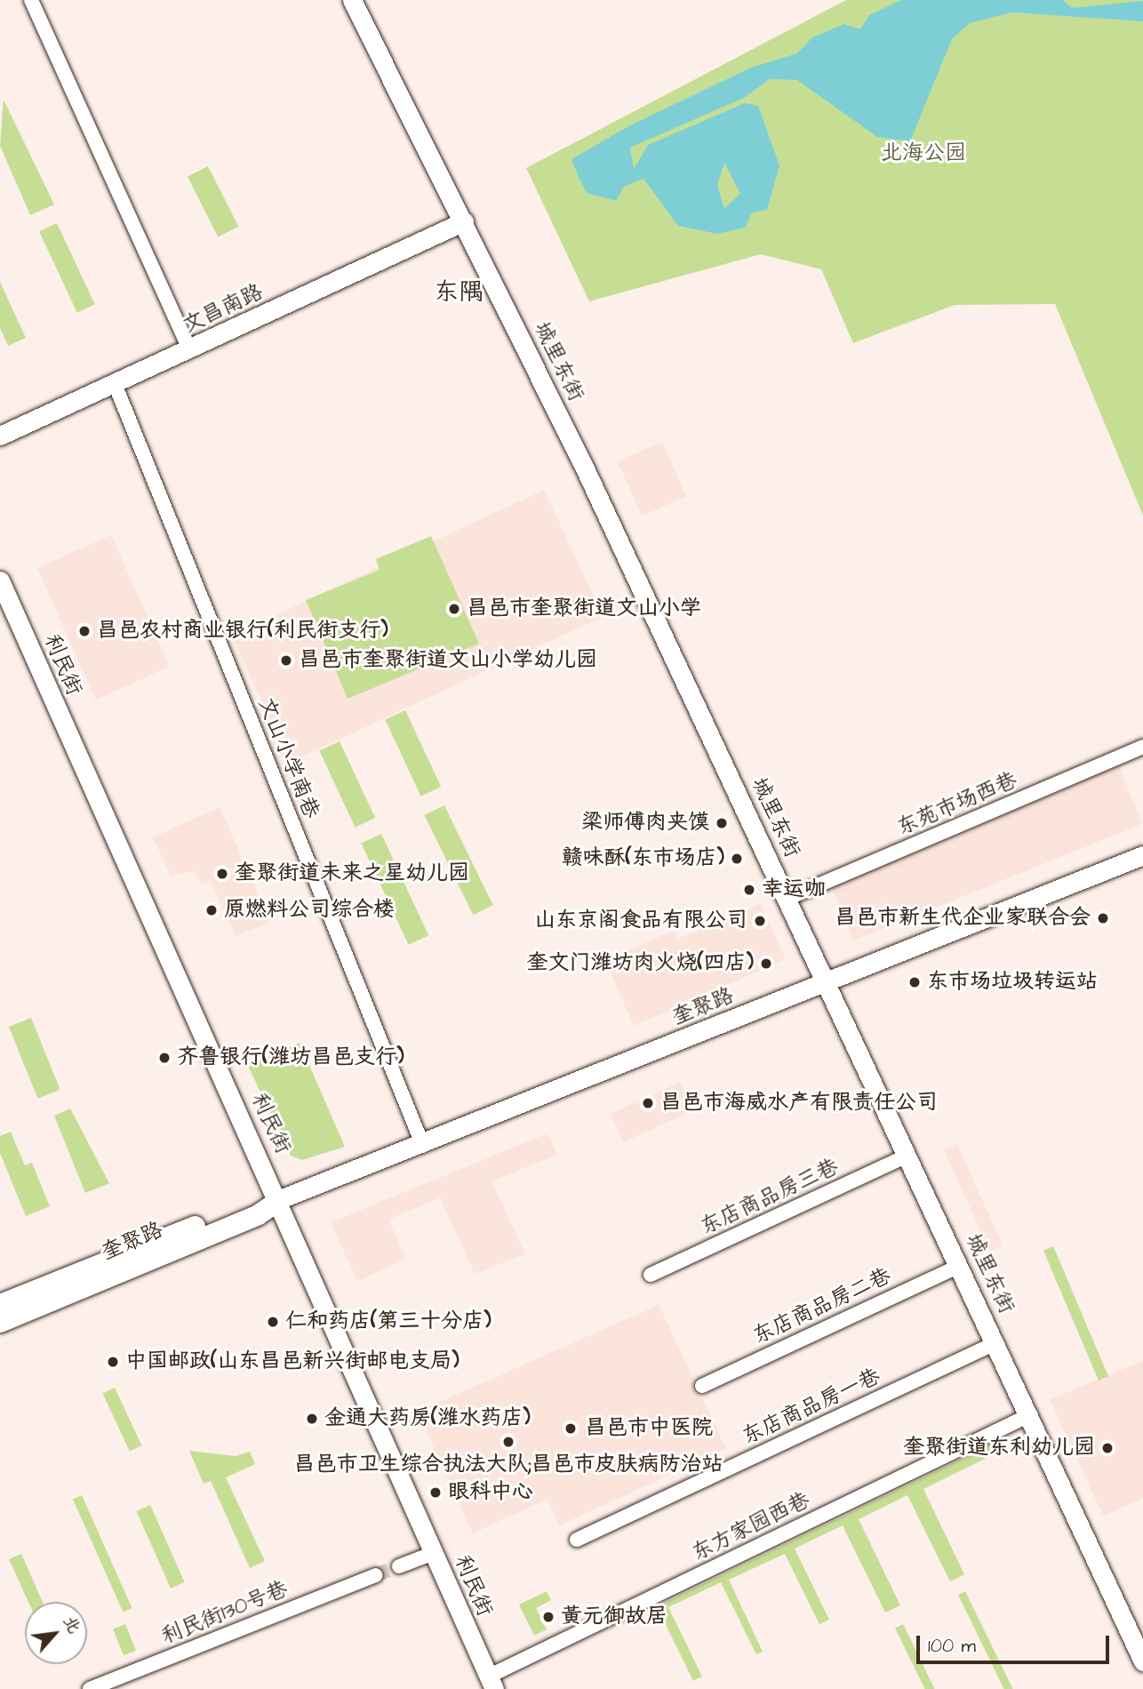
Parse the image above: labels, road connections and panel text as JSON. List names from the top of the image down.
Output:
{
  "streets": {
    "main road": ["奎聚路"],
    "street": [
      "文昌南路",
      "城里东街",
      "利民街",
      "文山小学南巷",
      "东苑市场西巷",
      "东店商品房三巷",
      "东店商品房二巷",
      "东店商品房一巷",
      "东方家园西巷",
      "利民街130号巷"
    ]
  },
  "crossings": [
    ["文昌南路", "城里东街"],
    ["文昌南路", "文山小学南巷"],
    ["城里东街", "东苑市场西巷"],
    ["城里东街", "奎聚路"],
    ["城里东街", "东店商品房三巷"],
    ["城里东街", "东店商品房二巷"],
    ["城里东街", "东店商品房一巷"],
    ["城里东街", "东方家园西巷"],
    ["利民街", "奎聚路"],
    ["利民街", "东方家园西巷"],
    ["文山小学南巷", "奎聚路"]
  ],
  "districts": ["东隅"],
  "parks": ["北海公园"],
  "places": [
    "昌邑市奎聚街道文山小学",
    "昌邑农村商业银行(利民街支行)",
    "昌邑市奎聚街道文山小学幼儿园",
    "梁师傅肉夹馍",
    "赣味酥(东市场店)",
    "奎聚街道未来之星幼儿园",
    "幸运咖",
    "原燃料公司综合楼",
    "昌邑市新生代企业家联合会",
    "山东京阁食品有限公司",
    "奎文门潍坊肉火烧(四店)",
    "东市场垃圾转运站",
    "齐鲁银行(潍坊昌邑支行)",
    "昌邑市海威水产有限责任公司",
    "仁和药店(第三十分店)",
    "中国邮政(山东昌邑新兴街邮电支局)",
    "金通大药房(潍水药店)",
    "昌邑市中医院",
    "昌邑市卫生综合执法大队;昌邑市皮肤病防治站",
    "奎聚街道东利幼儿园",
    "眼科中心",
    "黄元御故居"
  ],
  "scale_bar": "100 m",
  "north": "top right"
}
